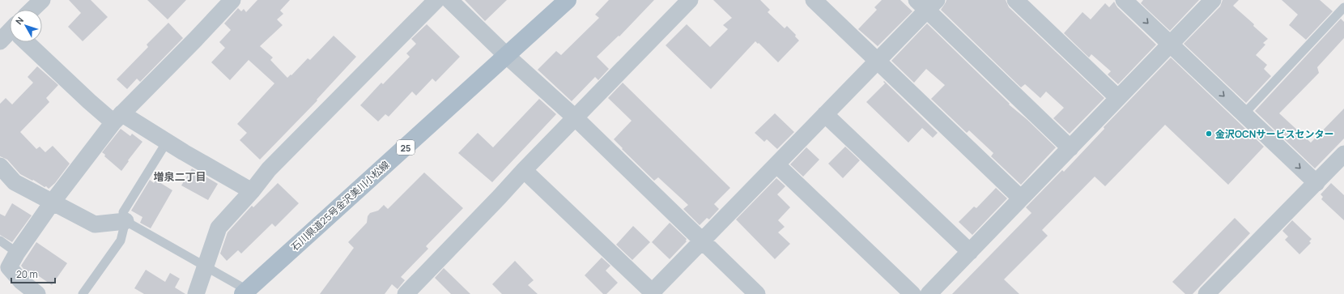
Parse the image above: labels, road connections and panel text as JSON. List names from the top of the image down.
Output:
{
  "streets": {
    "main road": ["25", "石川県道25号金沢美川小松線"]
  },
  "districts": ["増泉二丁目"],
  "places": ["金沢OCNサービスセンター"],
  "scale_bar": "20 m",
  "north": "top left"
}
